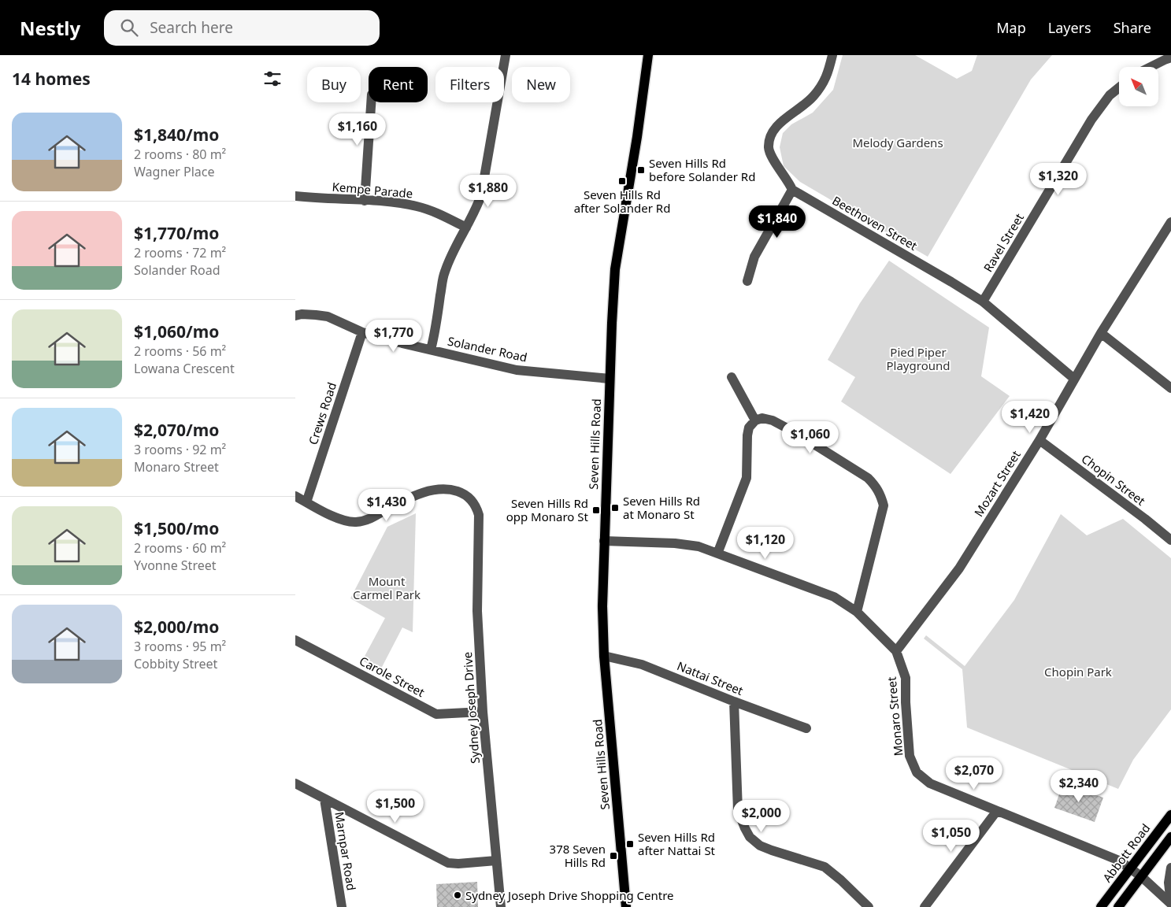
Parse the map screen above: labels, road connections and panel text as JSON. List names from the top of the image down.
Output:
{
  "streets": {
    "main road": ["Seven Hills Road", "Abbott Road"],
    "street": [
      "Kempe Parade",
      "Beethoven Street",
      "Ravel Street",
      "Solander Road",
      "Crews Road",
      "Chopin Street",
      "Mozart Street",
      "Carole Street",
      "Nattai Street",
      "Sydney Joseph Drive",
      "Monaro Street",
      "Marnpar Road"
    ]
  },
  "crossings": [
    ["Beethoven Street", "Ravel Street"],
    ["Beethoven Street", "Mozart Street"],
    ["Solander Road", "Crews Road"],
    ["Solander Road", "Seven Hills Road"],
    ["Crews Road", "Sydney Joseph Drive"],
    ["Seven Hills Road", "Nattai Street"],
    ["Seven Hills Road", "Monaro Street"],
    ["Chopin Street", "Mozart Street"],
    ["Mozart Street", "Monaro Street"],
    ["Carole Street", "Sydney Joseph Drive"],
    ["Monaro Street", "Abbott Road"]
  ],
  "parks": [
    "Melody Gardens",
    "Pied Piper Playground",
    "Mount Carmel Park",
    "Chopin Park"
  ],
  "places": {
    "transit": [
      "Seven Hills Rd before Solander Rd",
      "Seven Hills Rd after Solander Rd",
      "Seven Hills Rd at Monaro St",
      "Seven Hills Rd opp Monaro St",
      "Seven Hills Rd after Nattai St",
      "378 Seven Hills Rd"
    ],
    "other": ["Sydney Joseph Drive Shopping Centre"]
  },
  "north": "top left",
  "page": {
    "header": "Nestly",
    "search": "Search here",
    "nav": ["Map", "Layers", "Share"],
    "heading": "14 homes",
    "chip": [
      "Buy",
      "Rent",
      "Filters",
      "New"
    ],
    "list": [
      {
        "name": "$1,840/mo",
        "note": "2 rooms · 80 m² · Wagner Place"
      },
      {
        "name": "$1,770/mo",
        "note": "2 rooms · 72 m² · Solander Road"
      },
      {
        "name": "$1,060/mo",
        "note": "2 rooms · 56 m² · Lowana Crescent"
      },
      {
        "name": "$2,070/mo",
        "note": "3 rooms · 92 m² · Monaro Street"
      },
      {
        "name": "$1,500/mo",
        "note": "2 rooms · 60 m² · Yvonne Street"
      },
      {
        "name": "$2,000/mo",
        "note": "3 rooms · 95 m² · Cobbity Street"
      }
    ],
    "price": [
      "$1,160",
      "$1,320",
      "$1,880",
      "$1,840",
      "$1,770",
      "$1,420",
      "$1,060",
      "$1,430",
      "$1,120",
      "$2,070",
      "$2,340",
      "$1,500",
      "$2,000",
      "$1,050"
    ]
  }
}
